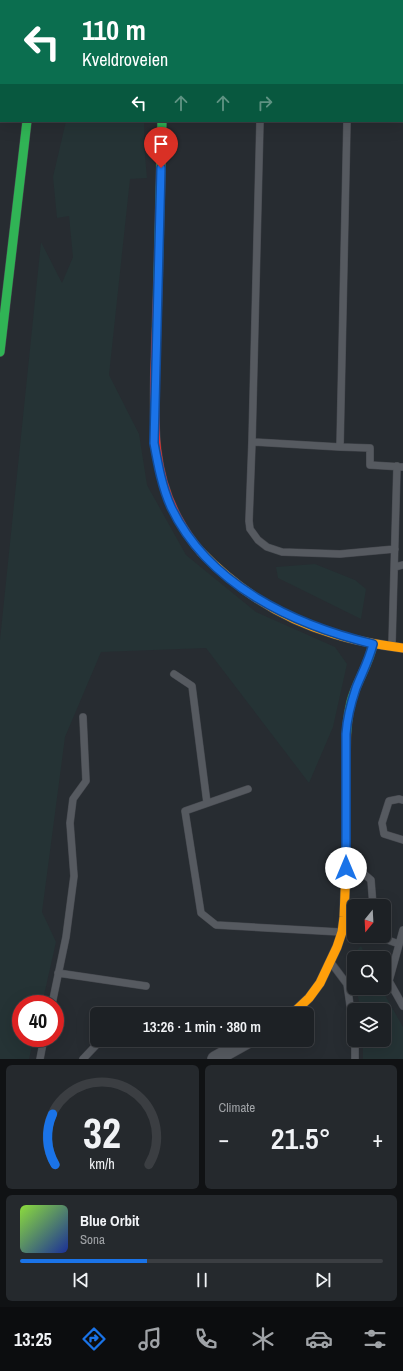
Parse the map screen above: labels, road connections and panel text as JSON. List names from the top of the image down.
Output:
{
  "north": "bottom",
  "page": {
    "turn": ["110 m", "Kveldroveien"],
    "limit": "40",
    "trip": "13:26 · 1 min · 380 m",
    "tile": "Climate",
    "heat": ["−", "21.5°", "+"],
    "song": ["Blue Orbit", "Sona"],
    "tabs": "13:25",
    "gauge": ["32", "km/h"]
  }
}
